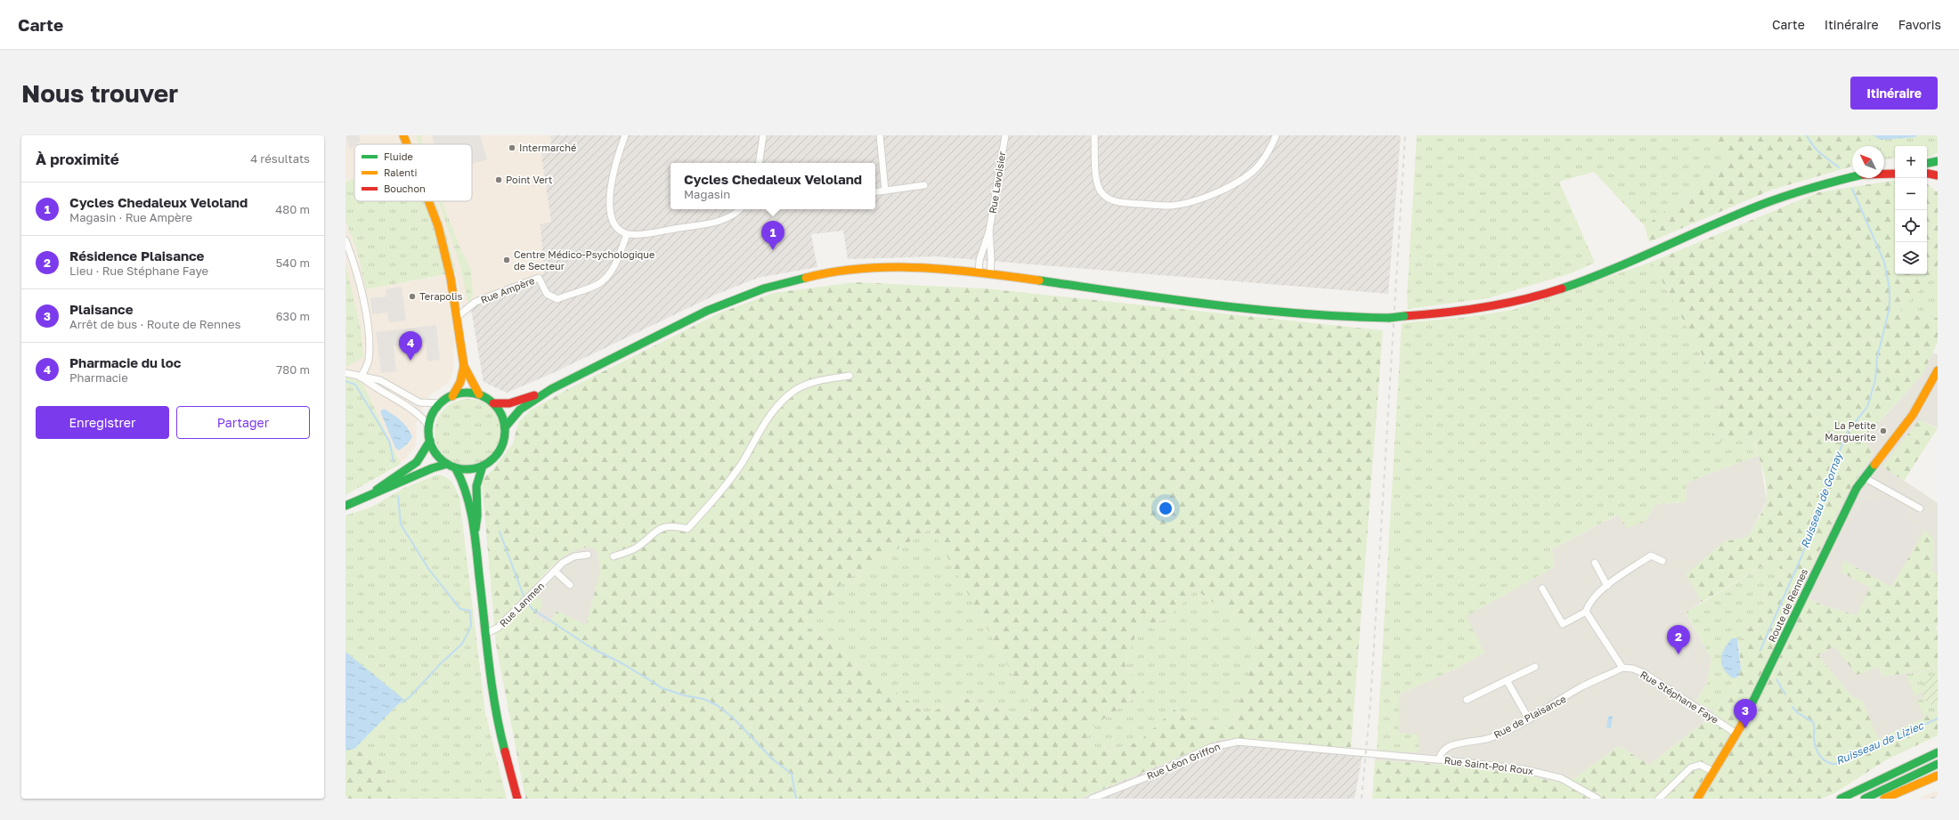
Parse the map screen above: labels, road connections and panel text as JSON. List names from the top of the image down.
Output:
{
  "streets": {
    "main road": ["Route de Rennes"],
    "street": [
      "Rue Lavoisier",
      "Rue Ampère",
      "Rue Lanmen",
      "Rue Stéphane Faye",
      "Rue de Plaisance",
      "Rue Léon Griffon",
      "Rue Saint-Pol Roux"
    ]
  },
  "crossings": [
    ["Route de Rennes", "Rue Stéphane Faye"],
    ["Rue Stéphane Faye", "Rue de Plaisance"],
    ["Rue de Plaisance", "Rue Saint-Pol Roux"],
    ["Rue Léon Griffon", "Rue Saint-Pol Roux"]
  ],
  "water": ["Ruisseau de Gornay", "Ruisseau de Liziec"],
  "places": [
    "Intermarché",
    "Point Vert",
    "Centre Médico-Psychologique de Secteur",
    "Terapolis",
    "La Petite Marguerite"
  ],
  "legend": ["Fluide", "Ralenti", "Bouchon"],
  "north": "top left",
  "page": {
    "header": "Carte",
    "nav": ["Carte", "Itinéraire", "Favoris"],
    "buttons": [
      "Itinéraire",
      ["Enregistrer", "Partager"]
    ],
    "title": "Nous trouver",
    "heading": ["À proximité", "4 résultats"],
    "map_buttons": ["+", "−"],
    "popup": ["Cycles Chedaleux Veloland", "Magasin"],
    "list": [
      {
        "mark": "1",
        "name": "Cycles Chedaleux Veloland",
        "note": "Magasin · Rue Ampère",
        "value": "480 m"
      },
      {
        "mark": "2",
        "name": "Résidence Plaisance",
        "note": "Lieu · Rue Stéphane Faye",
        "value": "540 m"
      },
      {
        "mark": "3",
        "name": "Plaisance",
        "note": "Arrêt de bus · Route de Rennes",
        "value": "630 m"
      },
      {
        "mark": "4",
        "name": "Pharmacie du loc",
        "note": "Pharmacie",
        "value": "780 m"
      }
    ],
    "pins": [
      "1",
      "4",
      "2",
      "3"
    ]
  }
}
